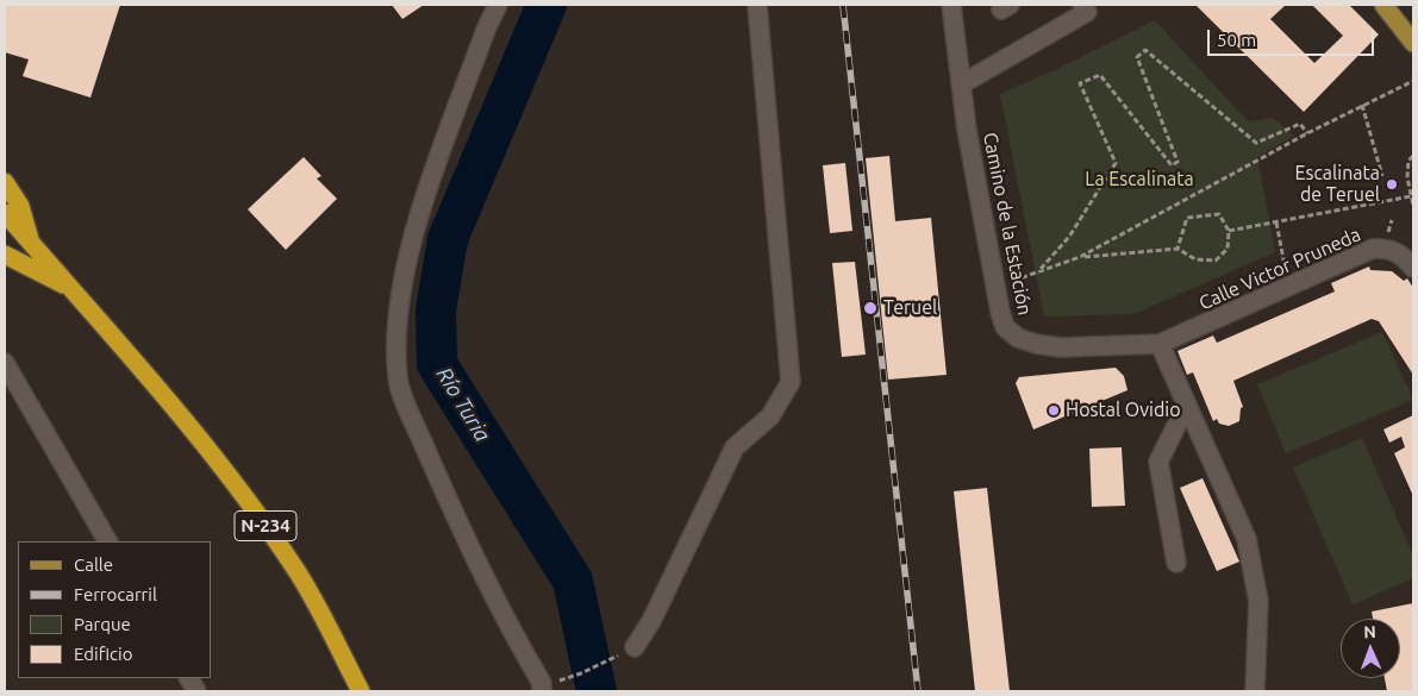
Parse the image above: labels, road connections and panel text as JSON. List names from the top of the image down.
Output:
{
  "streets": {
    "highway": ["N-234"],
    "street": ["Camino de la Estación", "Calle Victor Pruneda"]
  },
  "crossings": [
    ["Camino de la Estación", "Calle Victor Pruneda"]
  ],
  "water": ["Río Turia"],
  "parks": ["La Escalinata"],
  "places": ["Escalinata de Teruel", "Teruel", "Hostal Ovidio"],
  "legend": [
    "Calle",
    "Ferrocarril",
    "Parque",
    "Edificio"
  ],
  "scale_bar": "50 m",
  "north": "top"
}
